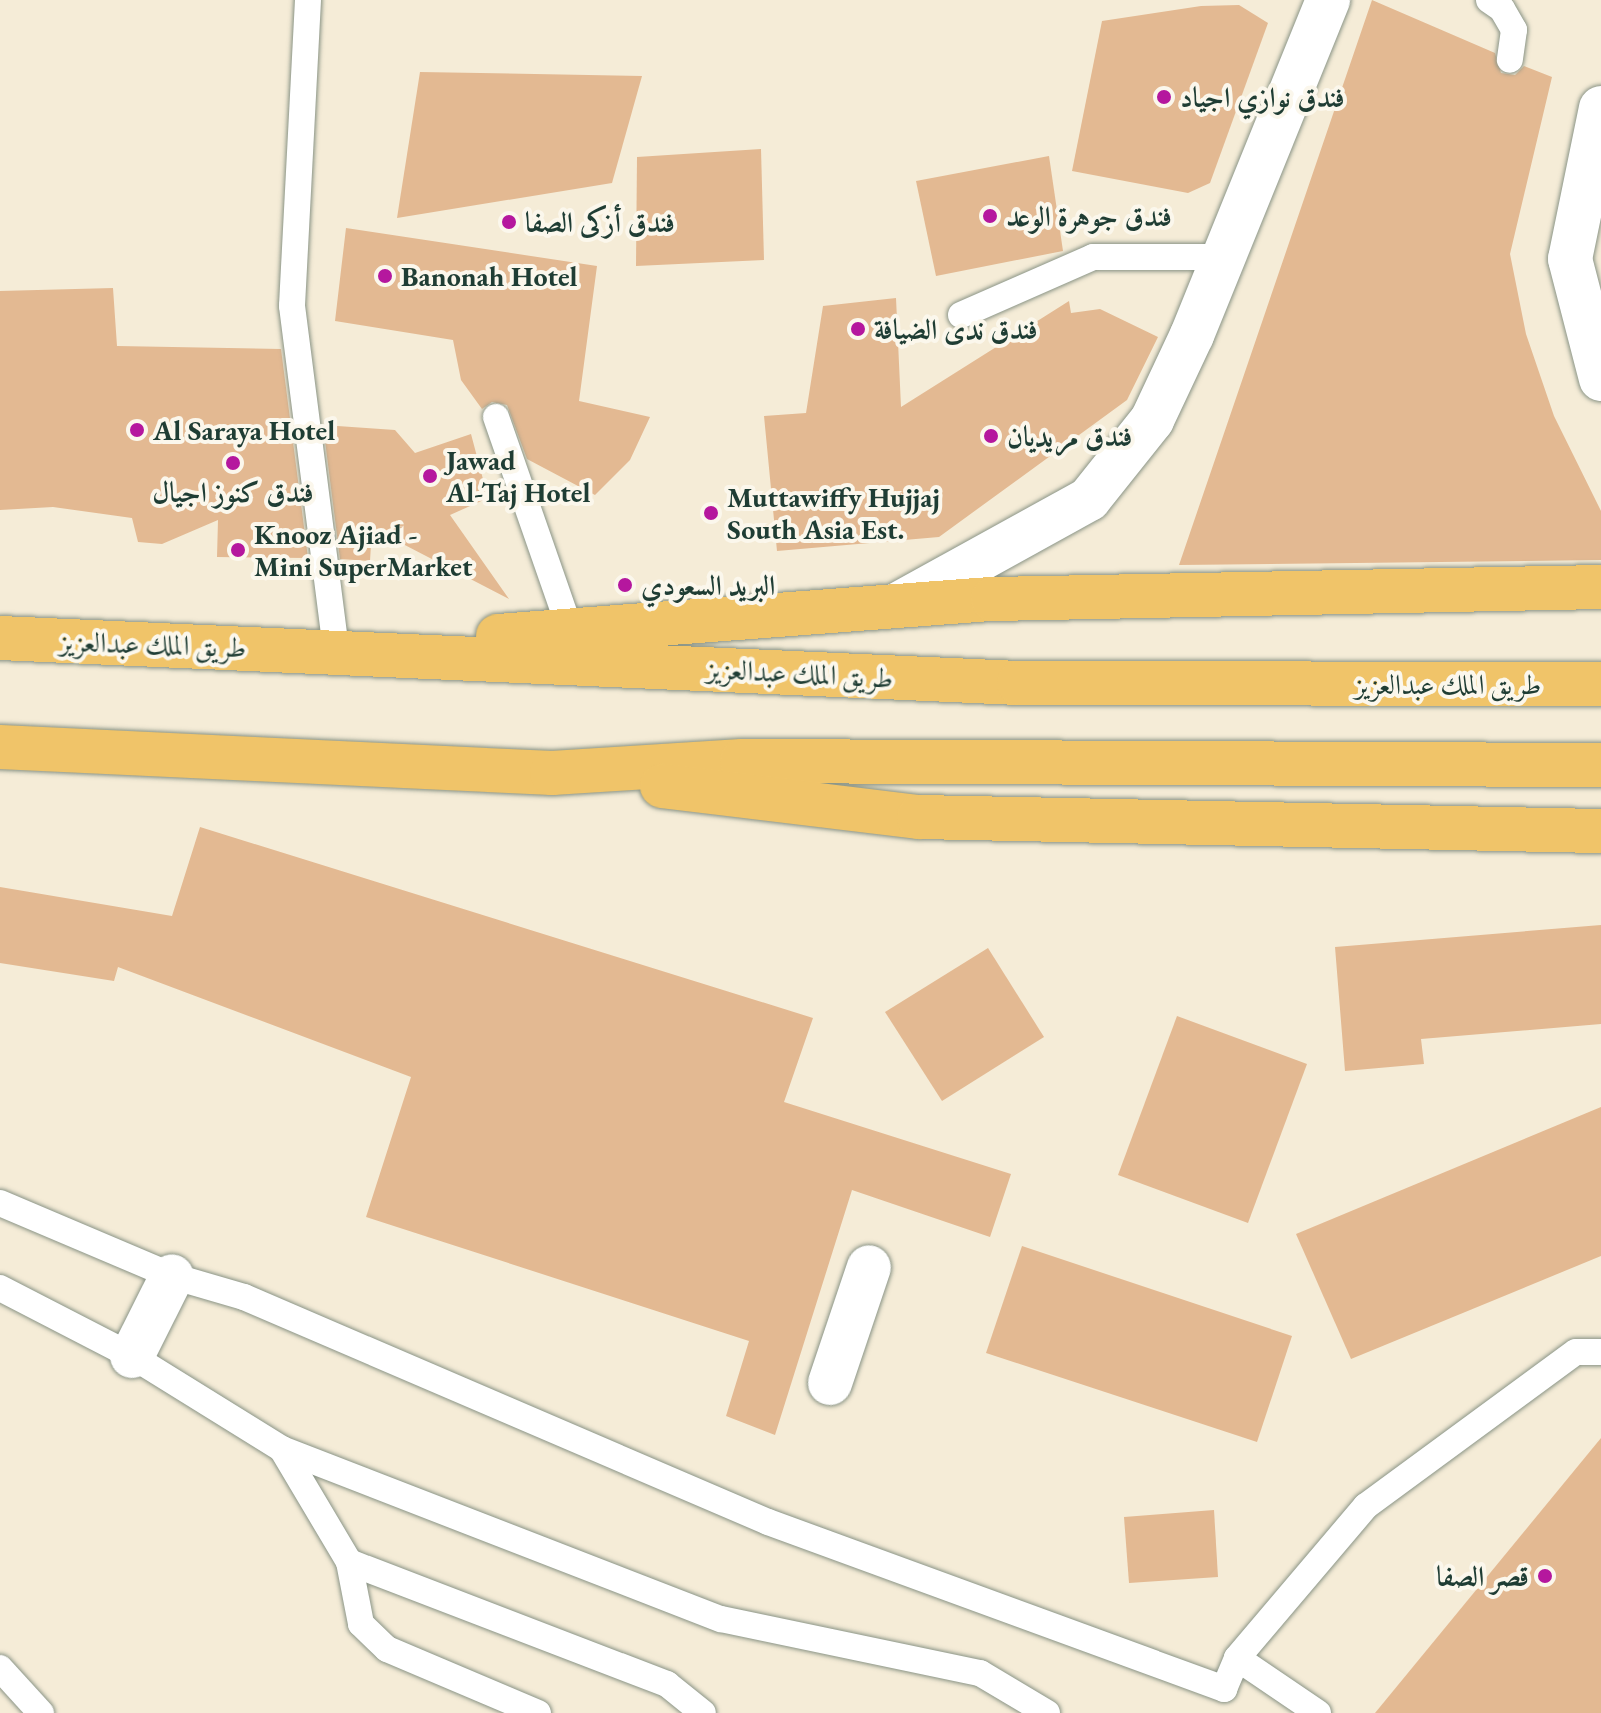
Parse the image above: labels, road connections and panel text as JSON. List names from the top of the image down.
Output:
{
  "streets": {
    "highway": ["طريق الملك عبدالعزيز"]
  },
  "places": [
    "فندق نوازي اجياد",
    "فندق جوهرة الوعد",
    "فندق أزكى الصفا",
    "Banonah Hotel",
    "فندق ندى الضيافة",
    "Al Saraya Hotel",
    "فندق مريديان",
    "فندق كنوز اجيال",
    "Jawad Al-Taj Hotel",
    "Muttawiffy Hujjaj South Asia Est.",
    "Knooz Ajiad - Mini SuperMarket",
    "البريد السعودي",
    "قصر الصفا"
  ]
}
